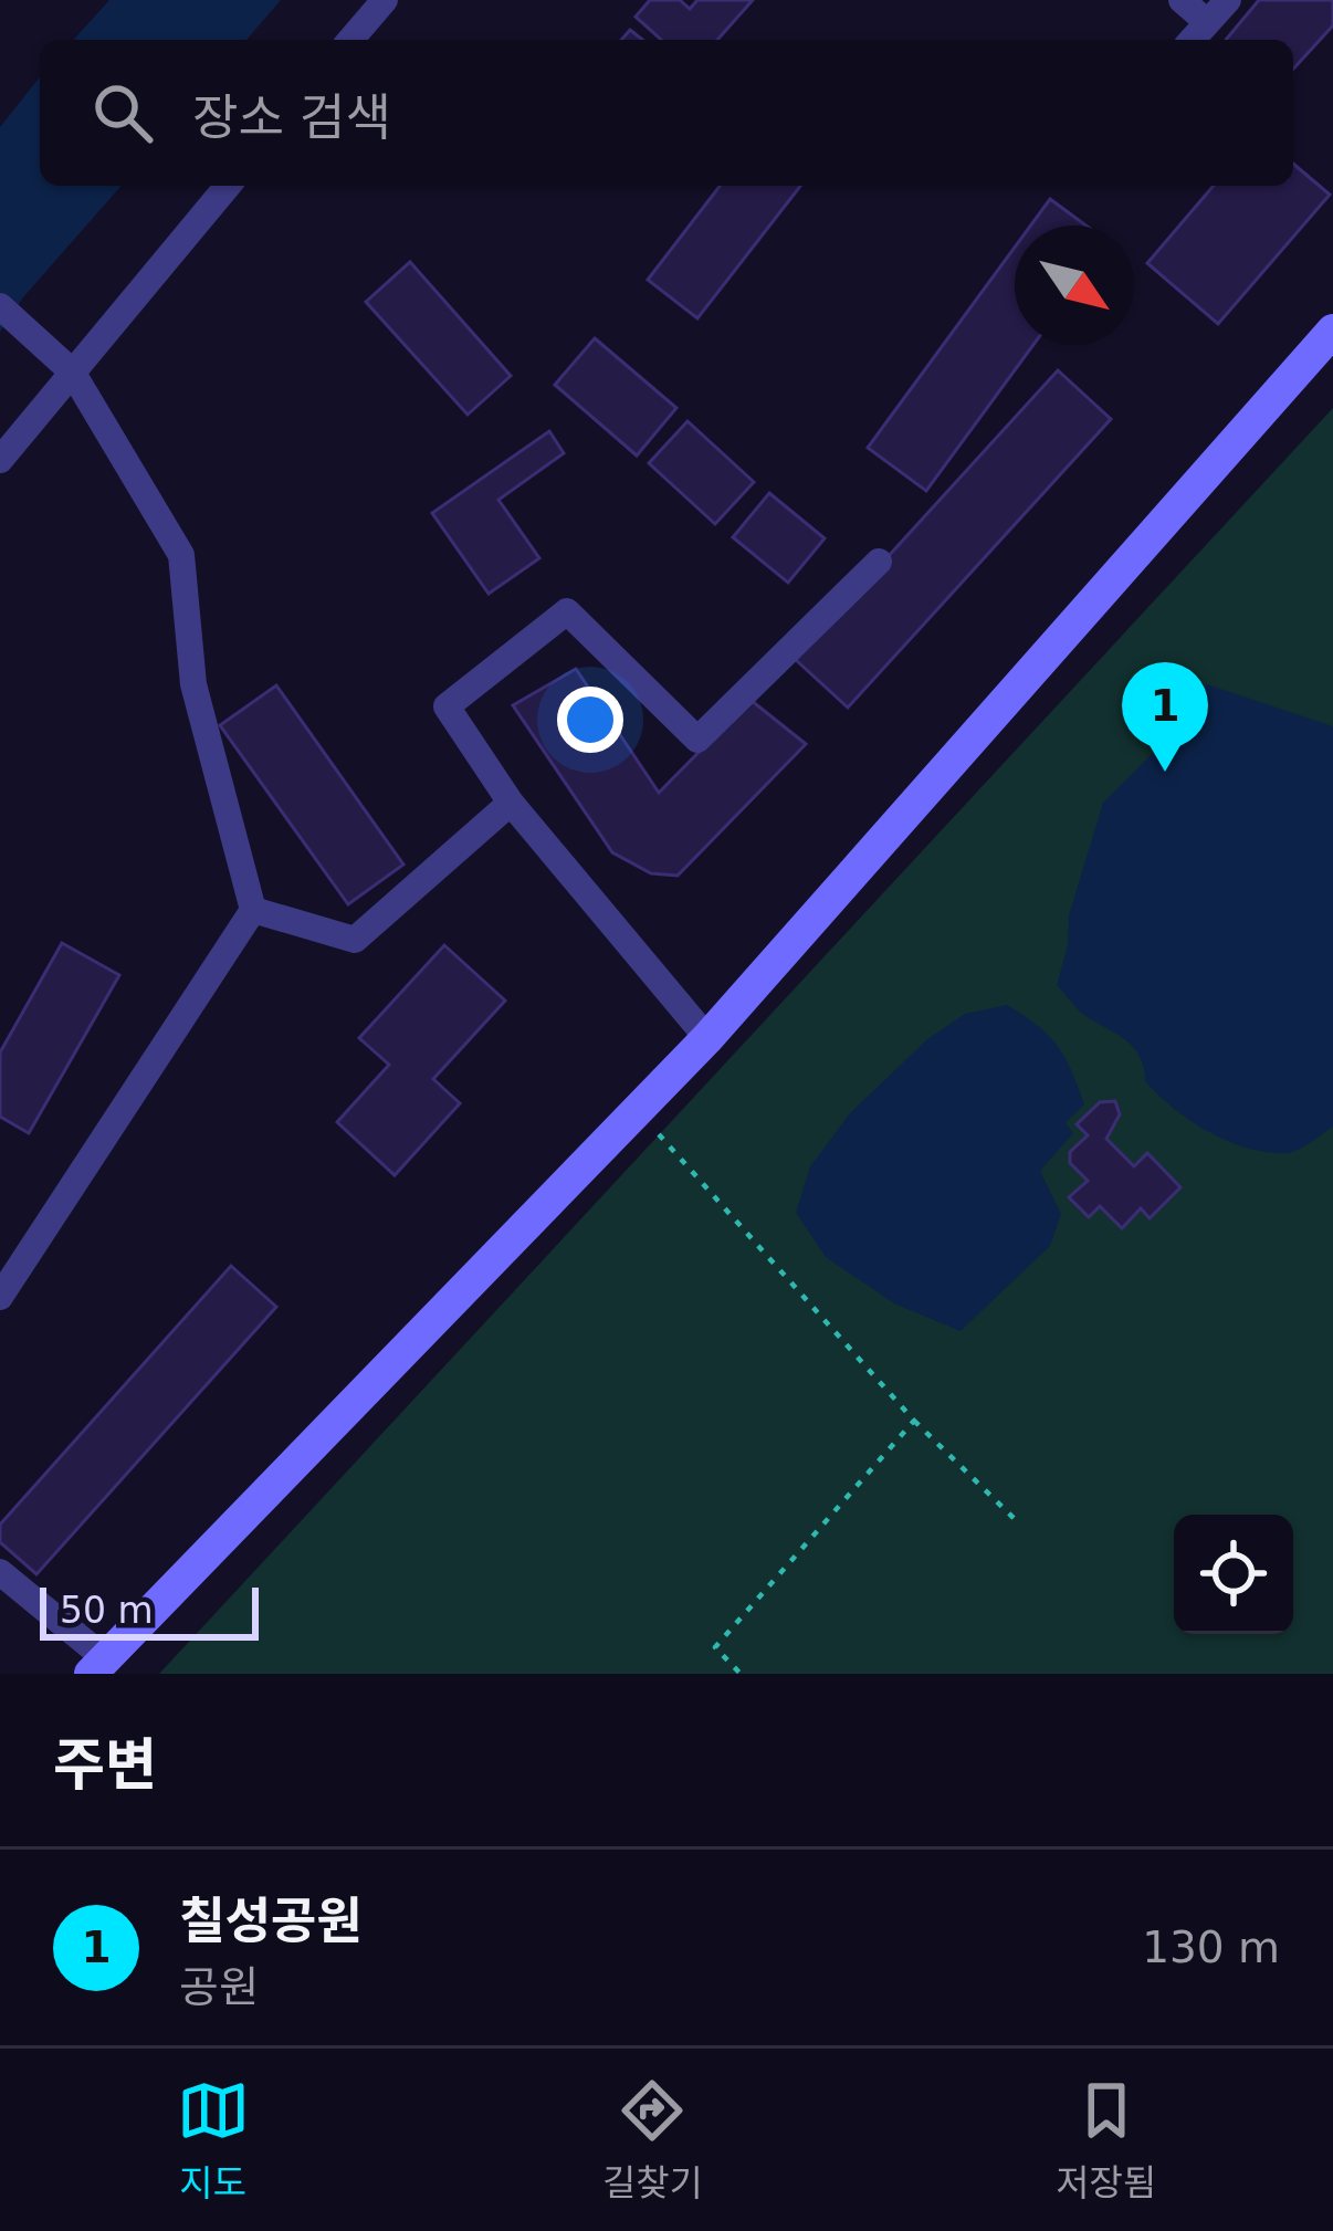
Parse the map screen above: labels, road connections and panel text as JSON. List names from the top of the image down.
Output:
{
  "scale_bar": "50 m",
  "north": "bottom right",
  "page": {
    "search": "장소 검색",
    "pins": "1",
    "scale": "50 m",
    "heading": "주변",
    "list": [
      {
        "mark": "1",
        "name": "칠성공원",
        "note": "공원",
        "value": "130 m"
      }
    ],
    "nav": ["지도", "길찾기", "저장됨"]
  }
}
